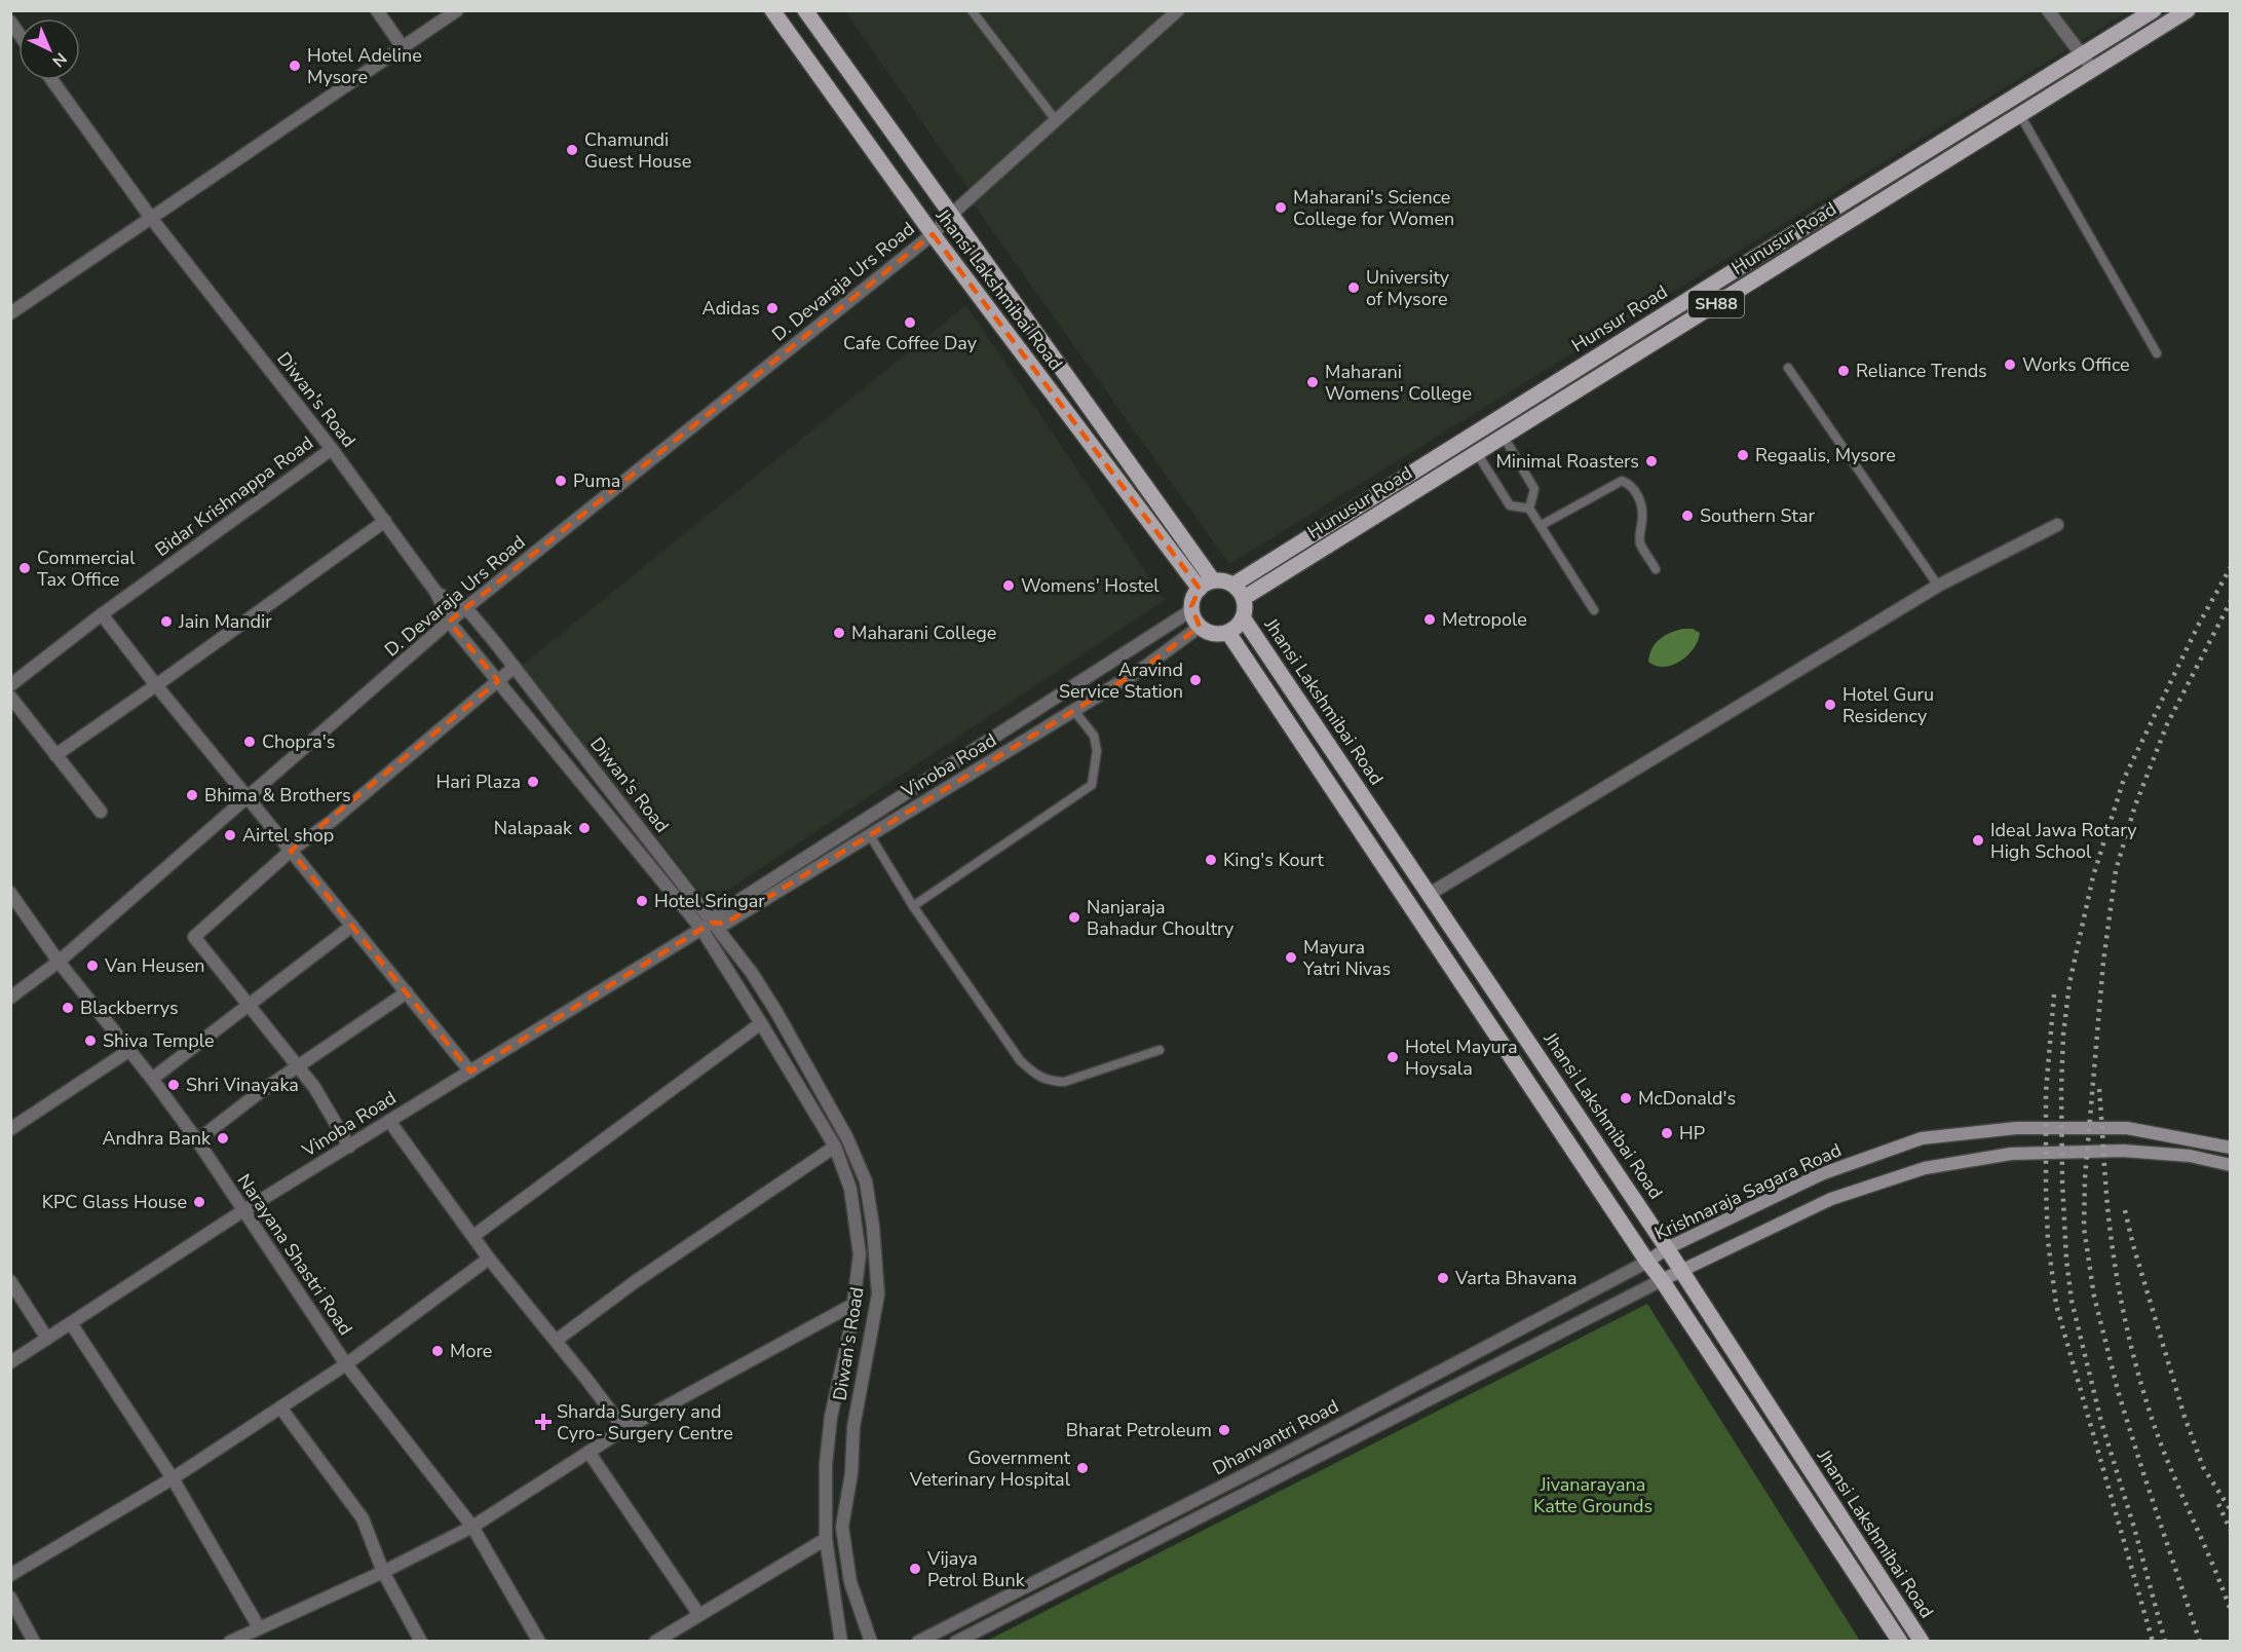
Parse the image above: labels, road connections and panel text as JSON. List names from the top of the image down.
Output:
{
  "streets": {
    "main road": [
      "Hunusur Road",
      "Jhansi Lakshmibai Road",
      "SH88",
      "Hunsur Road",
      "Krishnaraja Sagara Road"
    ],
    "street": [
      "D. Devaraja Urs Road",
      "Diwan's Road",
      "Bidar Krishnappa Road",
      "Vinoba Road",
      "Narayana Shastri Road",
      "Dhanvantri Road"
    ]
  },
  "crossings": [
    ["Hunusur Road", "Jhansi Lakshmibai Road"],
    ["Hunusur Road", "Hunsur Road"],
    ["Hunusur Road", "Vinoba Road"],
    ["D. Devaraja Urs Road", "Jhansi Lakshmibai Road"],
    ["D. Devaraja Urs Road", "Diwan's Road"],
    ["D. Devaraja Urs Road", "Narayana Shastri Road"],
    ["Jhansi Lakshmibai Road", "Hunsur Road"],
    ["Jhansi Lakshmibai Road", "Vinoba Road"],
    ["Jhansi Lakshmibai Road", "Krishnaraja Sagara Road"],
    ["Jhansi Lakshmibai Road", "Dhanvantri Road"],
    ["Hunsur Road", "Vinoba Road"],
    ["Diwan's Road", "Bidar Krishnappa Road"],
    ["Diwan's Road", "Vinoba Road"],
    ["Vinoba Road", "Narayana Shastri Road"],
    ["Krishnaraja Sagara Road", "Dhanvantri Road"]
  ],
  "parks": ["Jivanarayana Katte Grounds"],
  "places": {
    "other": [
      "Hotel Adeline Mysore",
      "Chamundi Guest House",
      "Maharani's Science College for Women",
      "University of Mysore",
      "Adidas",
      "Cafe Coffee Day",
      "Works Office",
      "Reliance Trends",
      "Maharani Womens' College",
      "Regaalis, Mysore",
      "Minimal Roasters",
      "Puma",
      "Southern Star",
      "Commercial Tax Office",
      "Womens' Hostel",
      "Metropole",
      "Jain Mandir",
      "Maharani College",
      "Aravind Service Station",
      "Hotel Guru Residency",
      "Chopra's",
      "Hari Plaza",
      "Bhima & Brothers",
      "Nalapaak",
      "Airtel shop",
      "Ideal Jawa Rotary High School",
      "King's Kourt",
      "Hotel Sringar",
      "Nanjaraja Bahadur Choultry",
      "Mayura Yatri Nivas",
      "Van Heusen",
      "Blackberrys",
      "Shiva Temple",
      "Hotel Mayura Hoysala",
      "Shri Vinayaka",
      "McDonald's",
      "HP",
      "Andhra Bank",
      "KPC Glass House",
      "Varta Bhavana",
      "More",
      "Bharat Petroleum",
      "Government Veterinary Hospital",
      "Vijaya Petrol Bunk"
    ],
    "health": ["Sharda Surgery and Cyro- Surgery Centre"]
  },
  "north": "bottom right"
}
